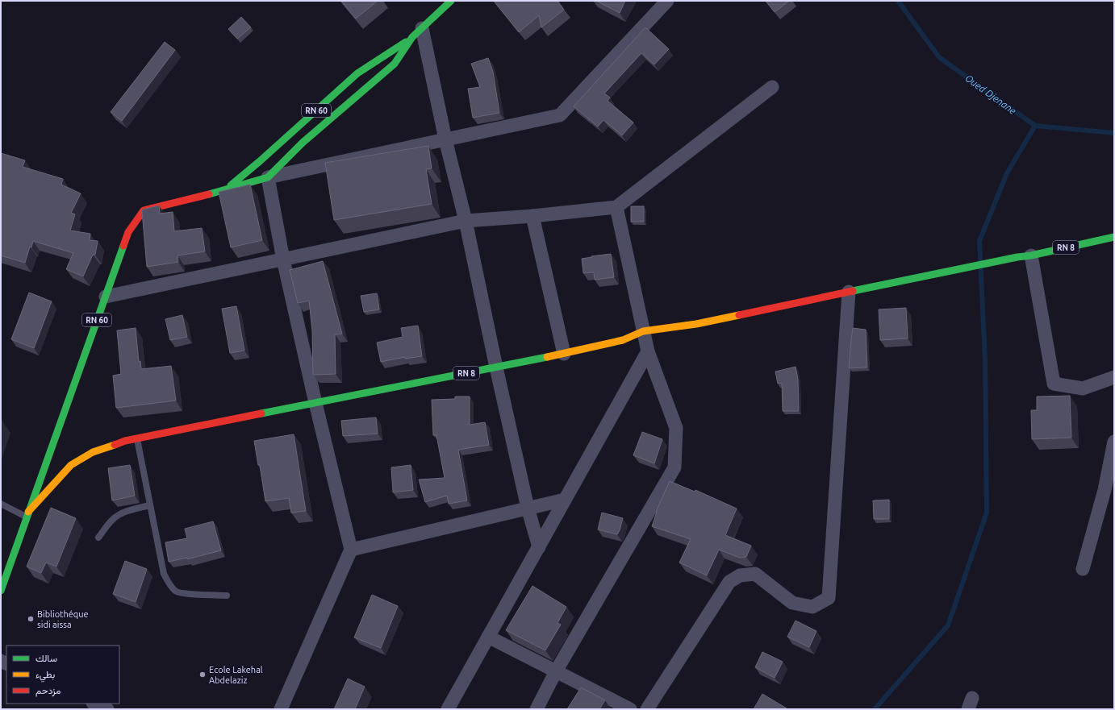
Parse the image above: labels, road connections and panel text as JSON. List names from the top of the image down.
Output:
{
  "streets": {
    "main road": ["RN 60", "RN 8"]
  },
  "crossings": [
    ["RN 60", "RN 8"]
  ],
  "water": ["Oued Djenane"],
  "places": ["Bibliothéque sidi aissa", "Ecole Lakehal Abdelaziz"],
  "legend": ["سالك", "بطيء", "مزدحم"]
}
